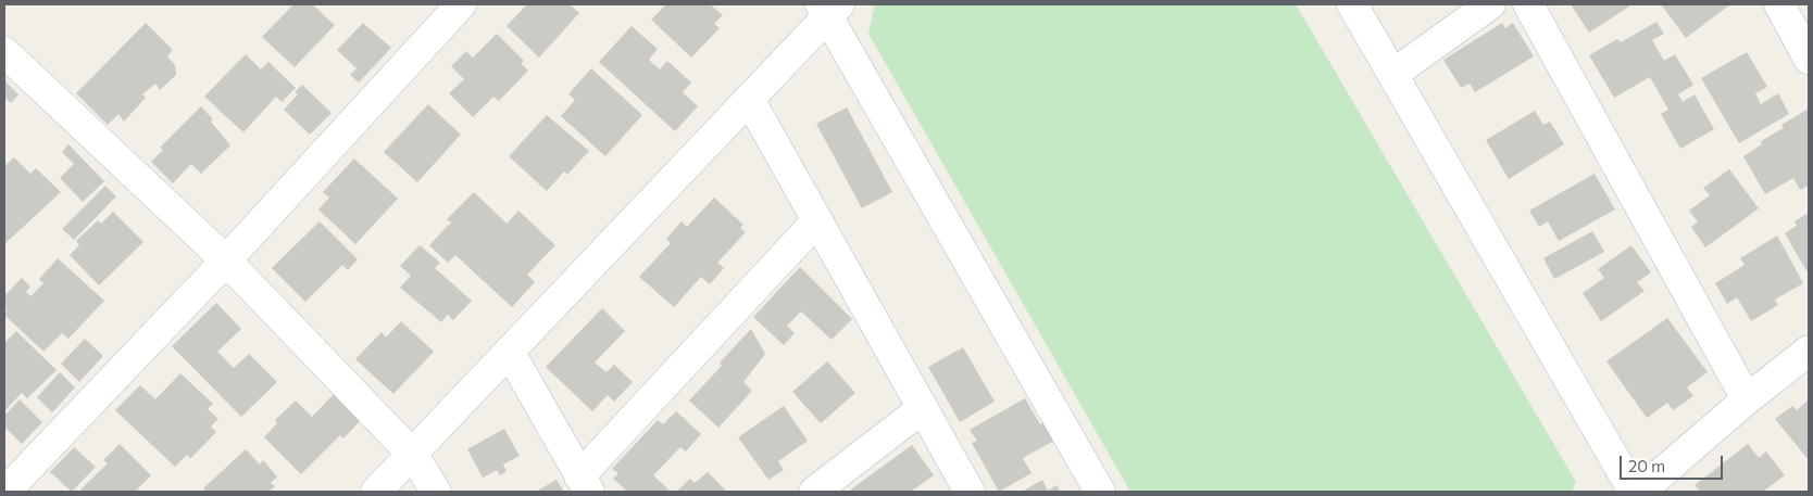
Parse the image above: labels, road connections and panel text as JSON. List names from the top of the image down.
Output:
{
  "scale_bar": "20 m"
}
